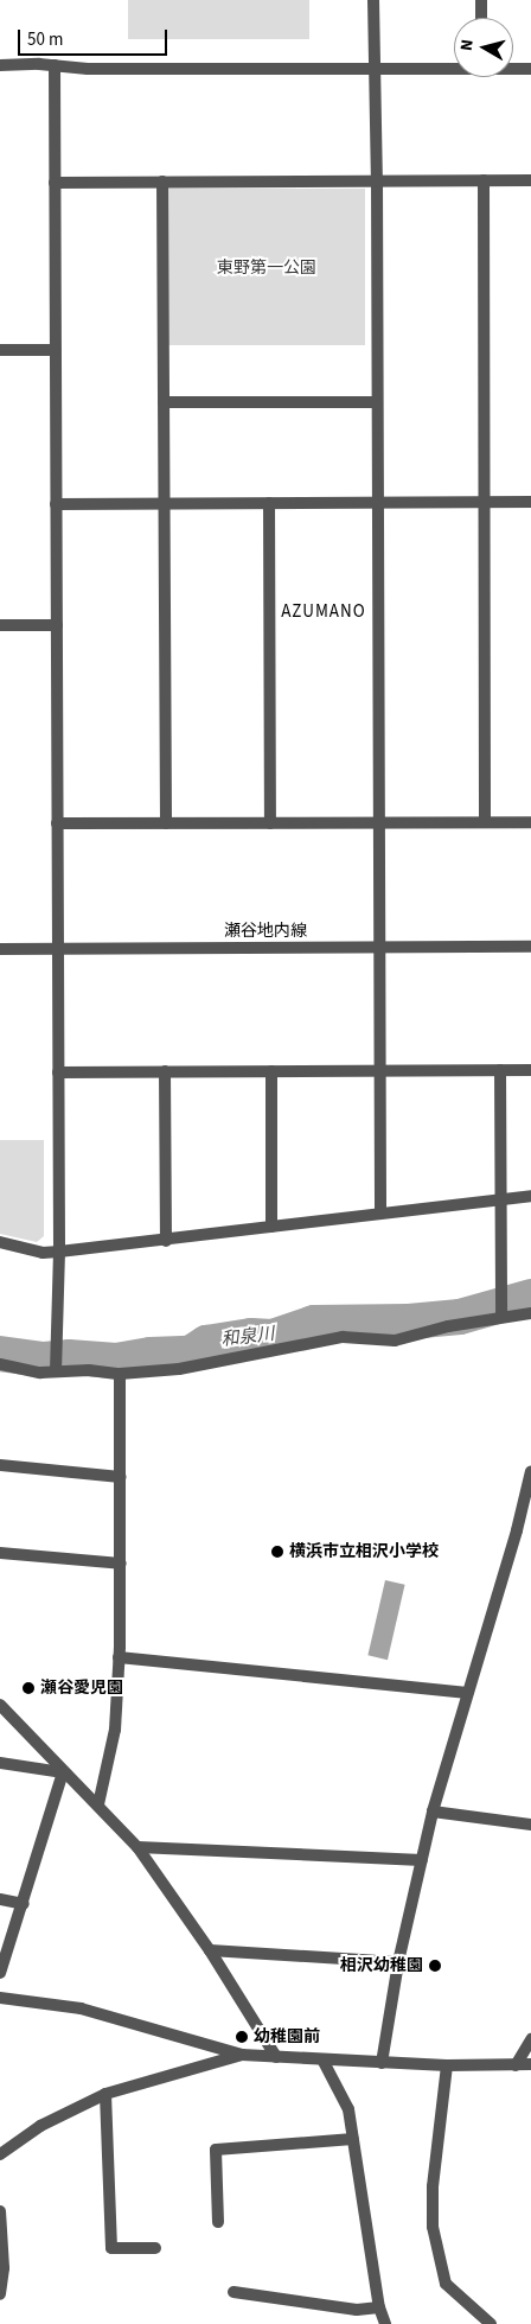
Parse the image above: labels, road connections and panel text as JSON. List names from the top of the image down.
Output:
{
  "streets": {
    "street": ["瀬谷地内線"]
  },
  "districts": ["AZUMANO"],
  "water": ["和泉川"],
  "parks": ["東野第一公園"],
  "places": [
    "横浜市立相沢小学校",
    "瀬谷愛児園",
    "相沢幼稚園",
    "幼稚園前"
  ],
  "scale_bar": "50 m",
  "north": "left"
}
